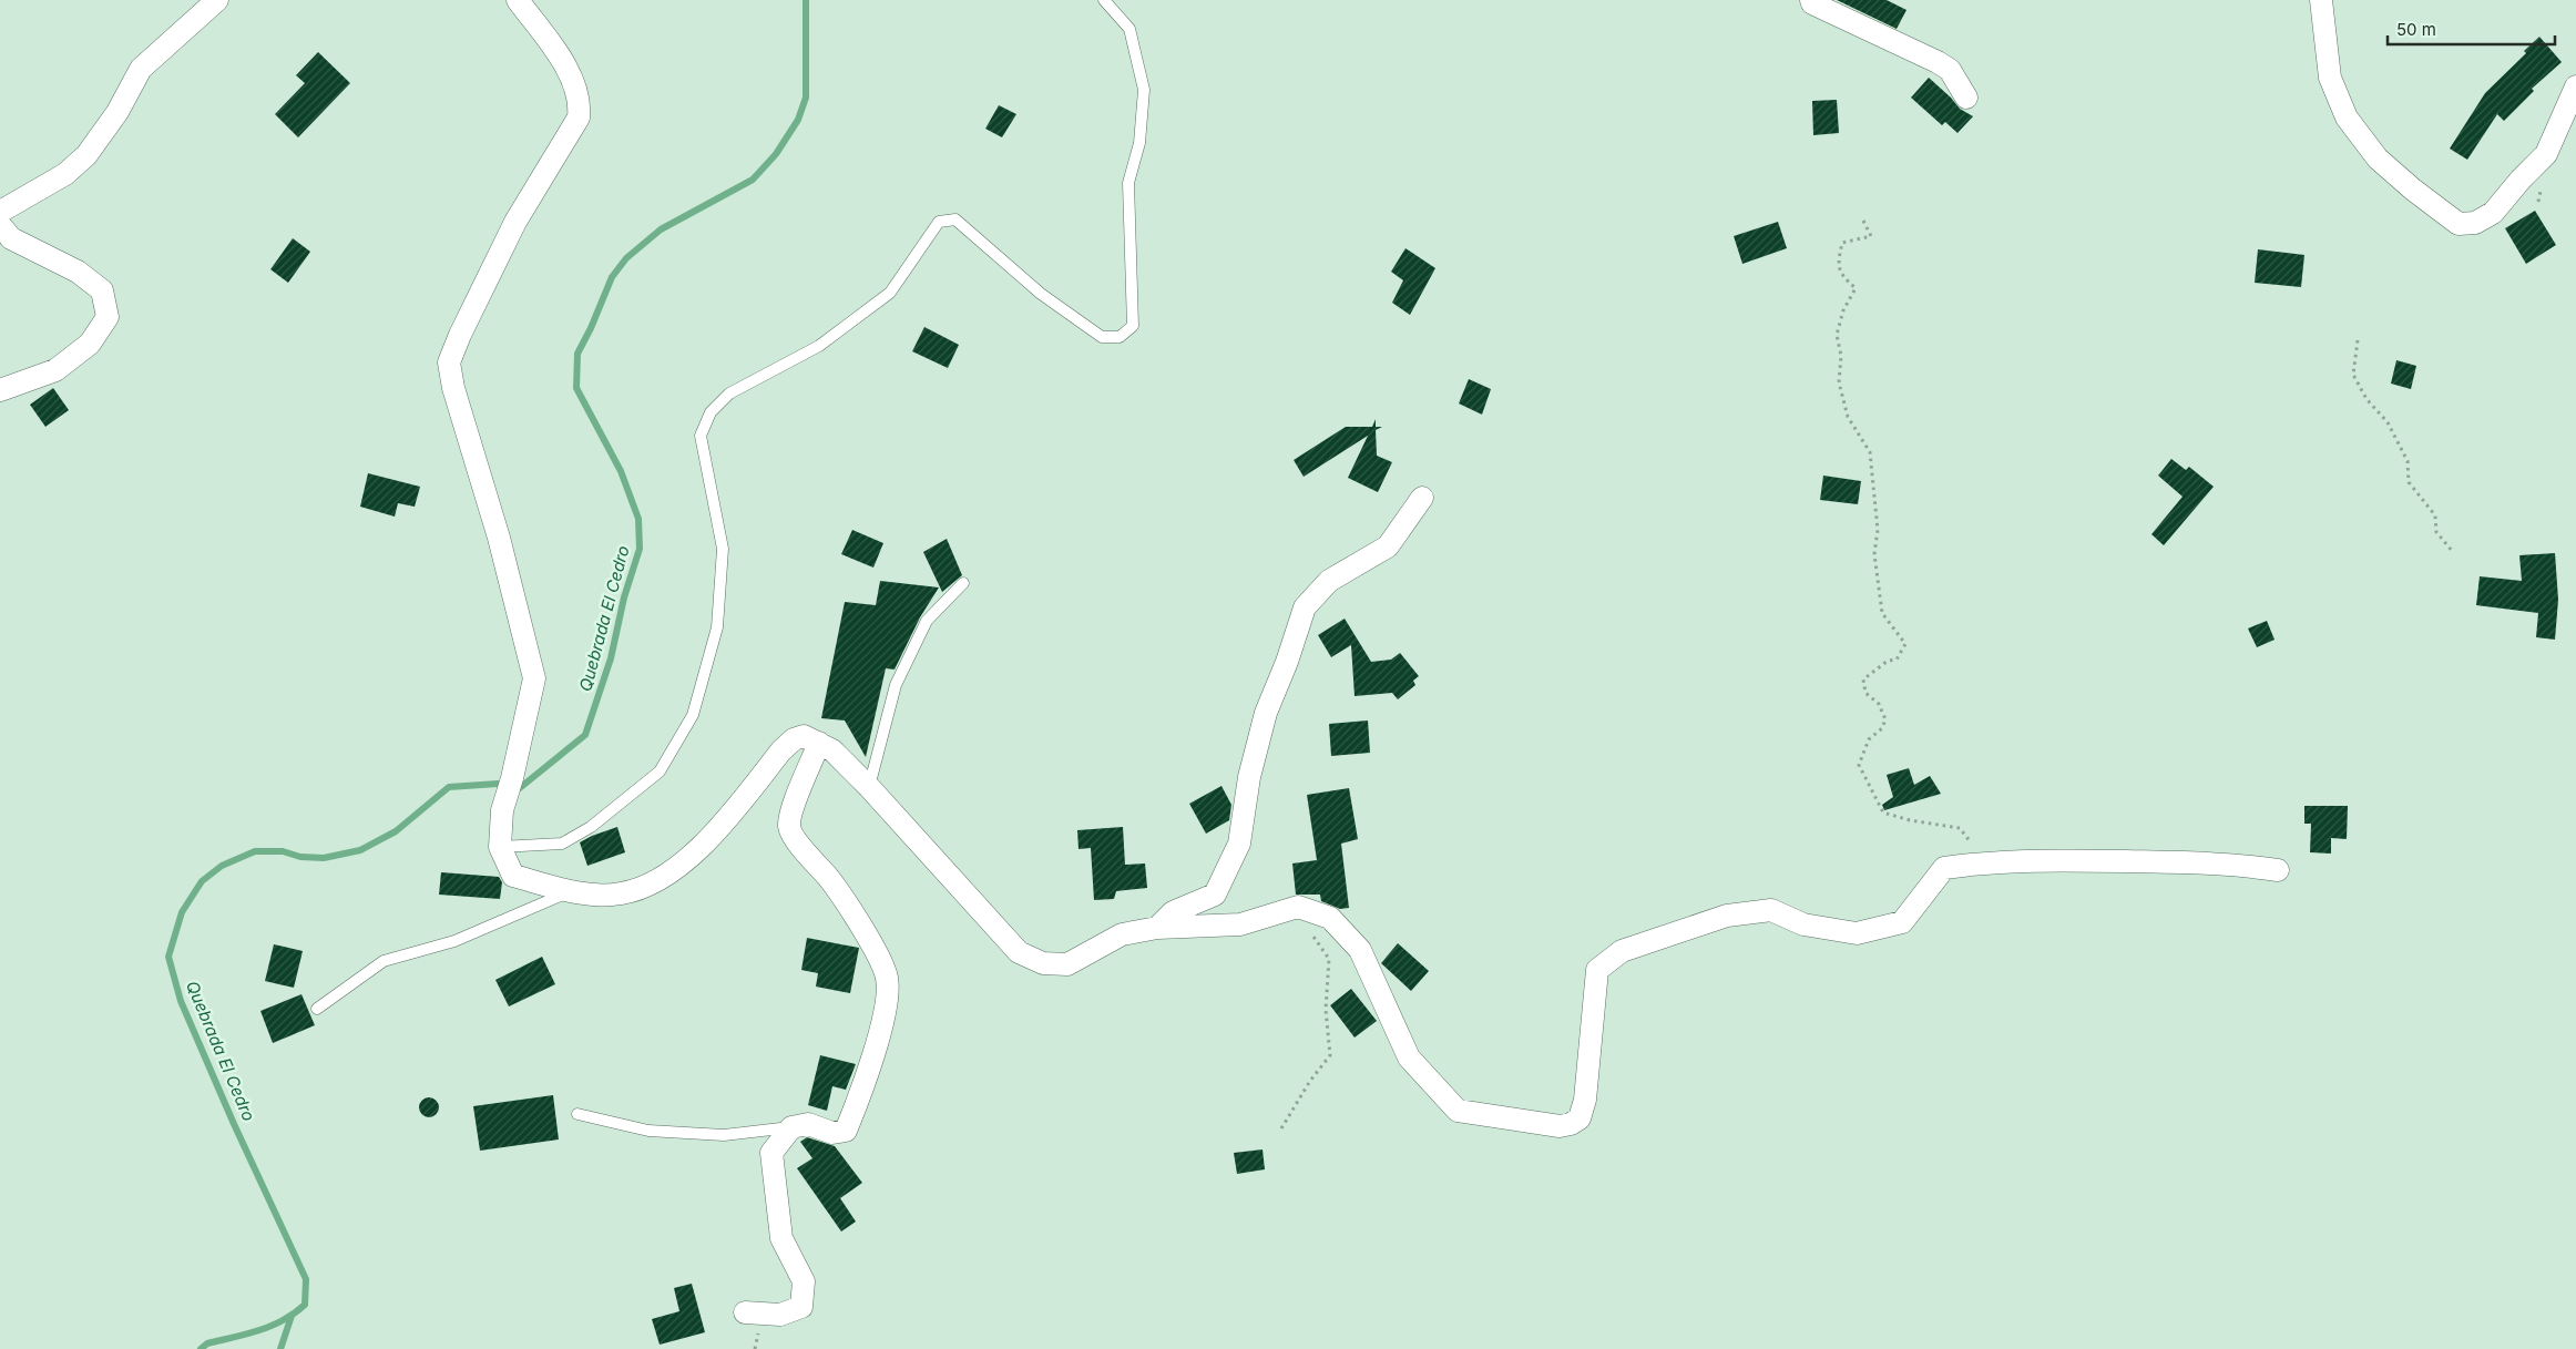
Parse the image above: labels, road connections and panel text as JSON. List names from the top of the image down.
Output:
{
  "water": ["Quebrada El Cedro"],
  "scale_bar": "50 m"
}
